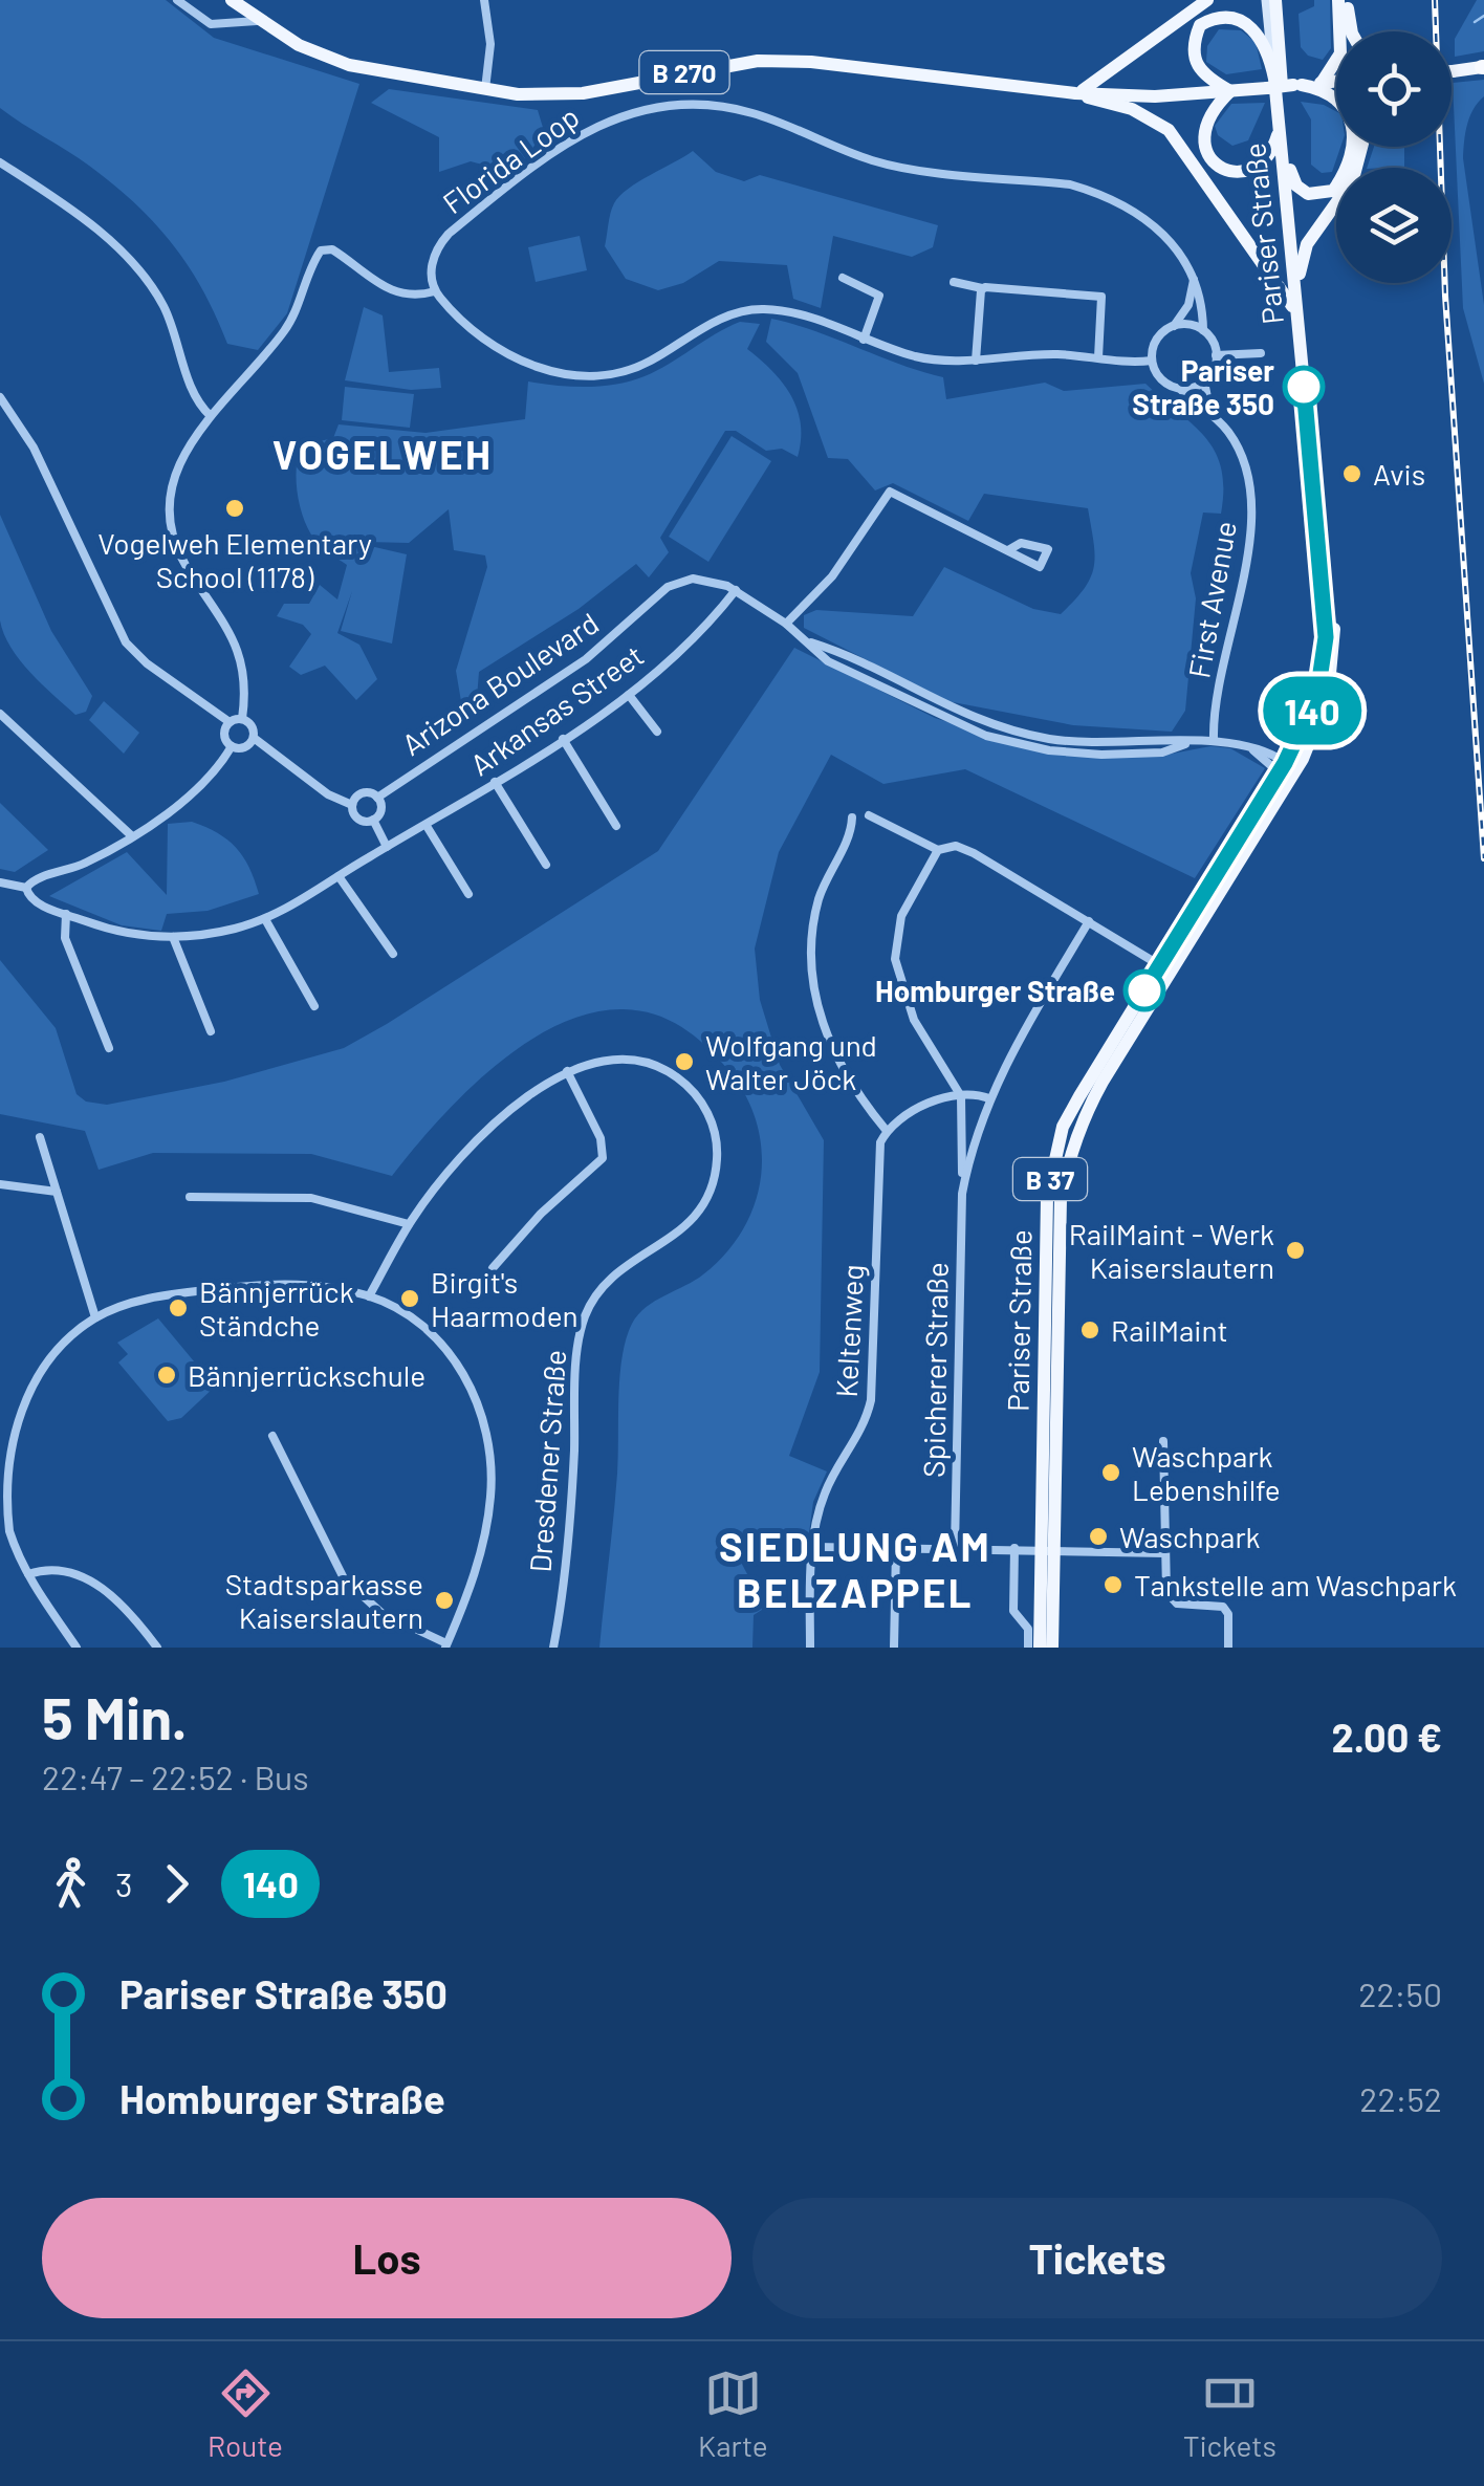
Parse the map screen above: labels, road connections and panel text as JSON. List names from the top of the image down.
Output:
{
  "streets": {
    "main road": ["B 270", "Pariser Straße", "B 37"],
    "street": [
      "Florida Loop",
      "First Avenue",
      "Arizona Boulevard",
      "Arkansas Street",
      "Keltenweg",
      "Spicherer Straße",
      "Dresdener Straße"
    ]
  },
  "crossings": [
    ["B 270", "Pariser Straße"],
    ["Florida Loop", "First Avenue"],
    ["Pariser Straße", "Arizona Boulevard"],
    ["First Avenue", "Arizona Boulevard"],
    ["Arizona Boulevard", "Arkansas Street"]
  ],
  "districts": ["VOGELWEH", "SIEDLUNG AM BELZAPPEL"],
  "places": [
    "Pariser Straße 350",
    "Avis",
    "Vogelweh Elementary School (1178)",
    "Homburger Straße",
    "Wolfgang und Walter Jöck",
    "RailMaint - Werk Kaiserslautern",
    "Birgit's Haarmoden",
    "Bännjerrück Ständche",
    "RailMaint",
    "Bännjerrückschule",
    "Waschpark Lebenshilfe",
    "Waschpark",
    "Tankstelle am Waschpark",
    "Stadtsparkasse Kaiserslautern"
  ],
  "lines": ["bus line 140"],
  "page": {
    "on_map": "140",
    "heading": ["5 Min.", "22:47 – 22:52 · Bus", "2.00 €"],
    "legs": ["3", "140"],
    "list": [
      {
        "name": "Pariser Straße 350",
        "value": "22:50"
      },
      {
        "name": "Homburger Straße",
        "value": "22:52"
      }
    ],
    "buttons": ["Los", "Tickets"],
    "tabs": ["Route", "Karte", "Tickets"]
  }
}
